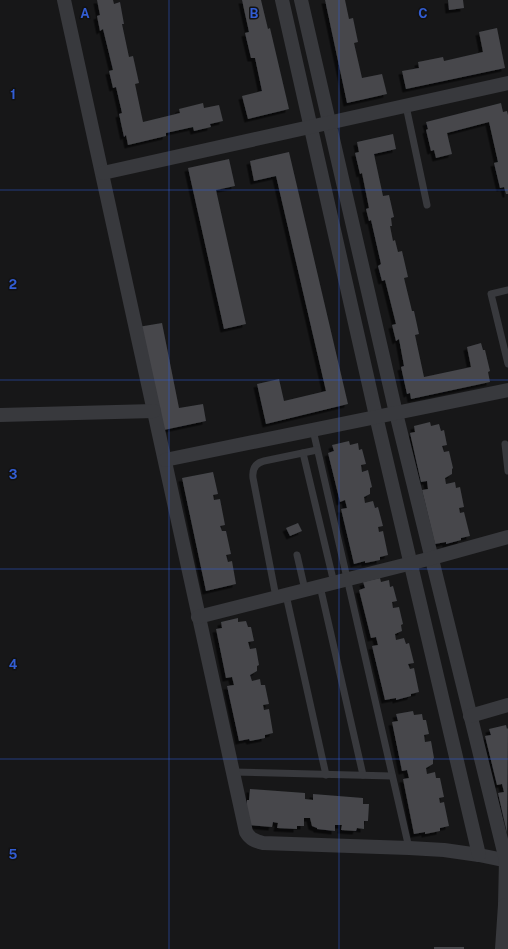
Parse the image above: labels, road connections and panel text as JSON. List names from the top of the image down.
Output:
{
  "grid": {
    "columns": ["A", "B", "C"],
    "rows": [
      "1",
      "2",
      "3",
      "4",
      "5"
    ]
  }
}
